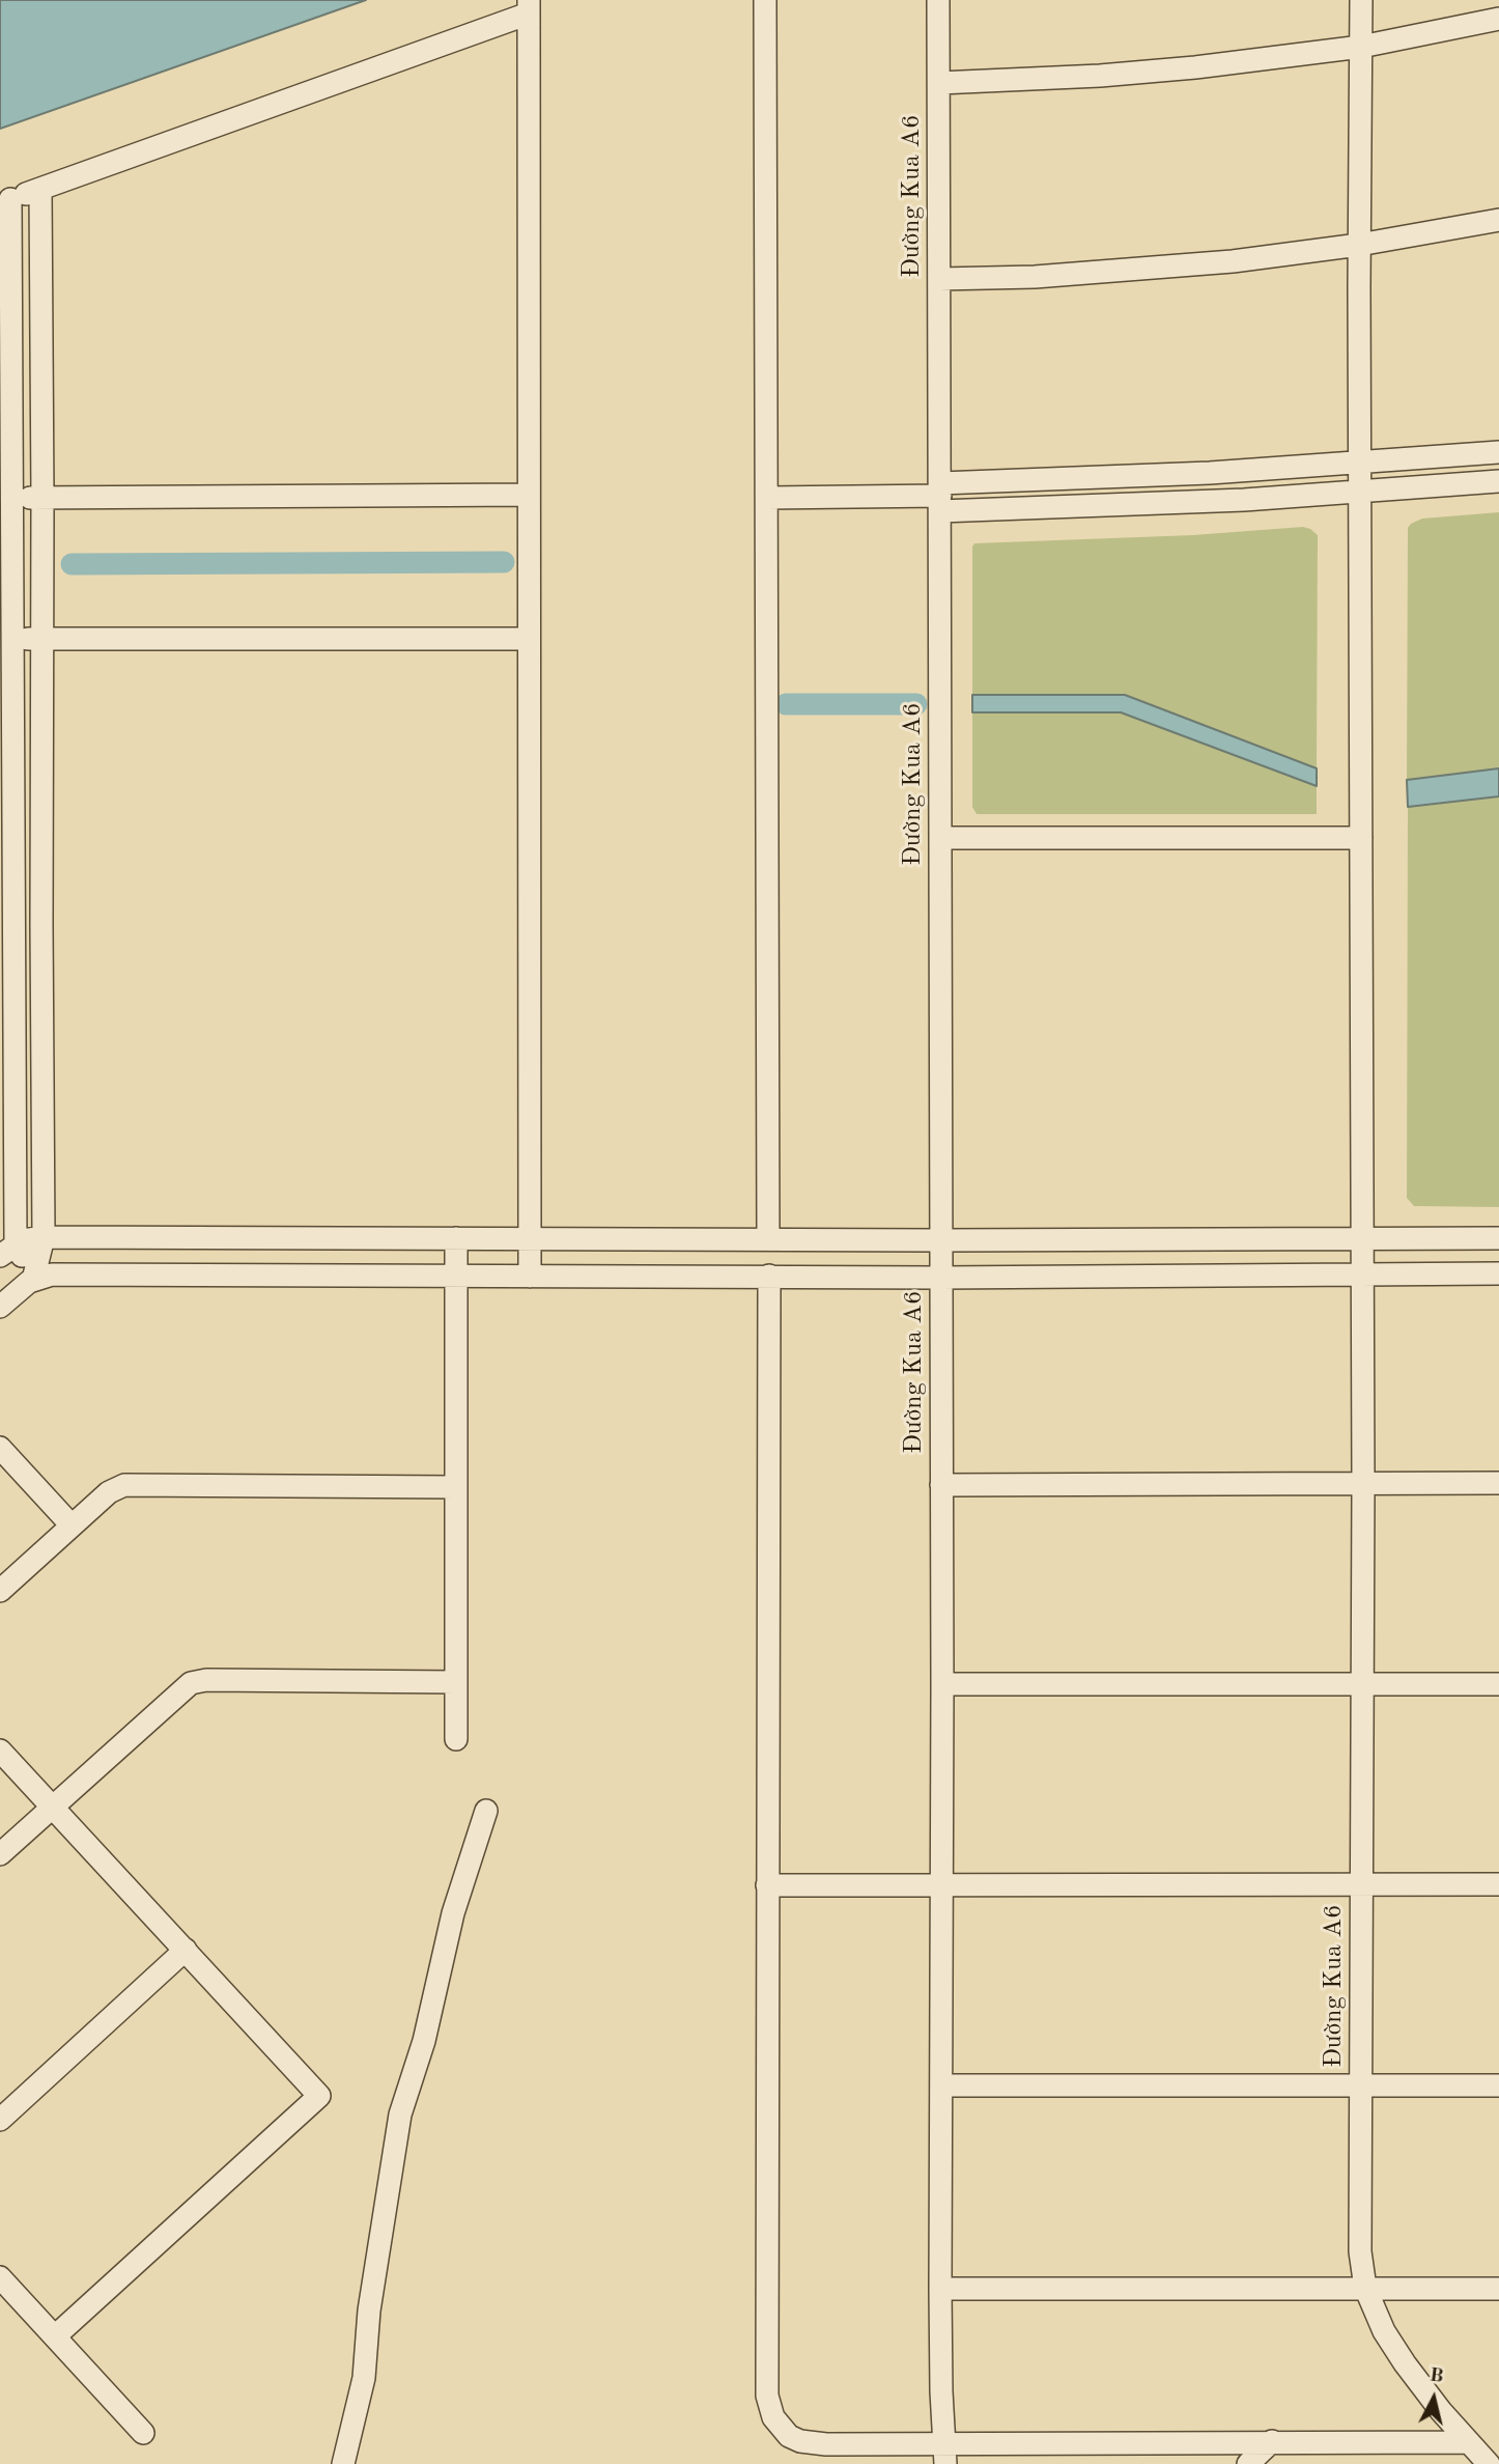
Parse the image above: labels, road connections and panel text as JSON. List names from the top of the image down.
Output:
{
  "streets": {
    "street": ["Đường Kua A6"]
  },
  "north": "top"
}
